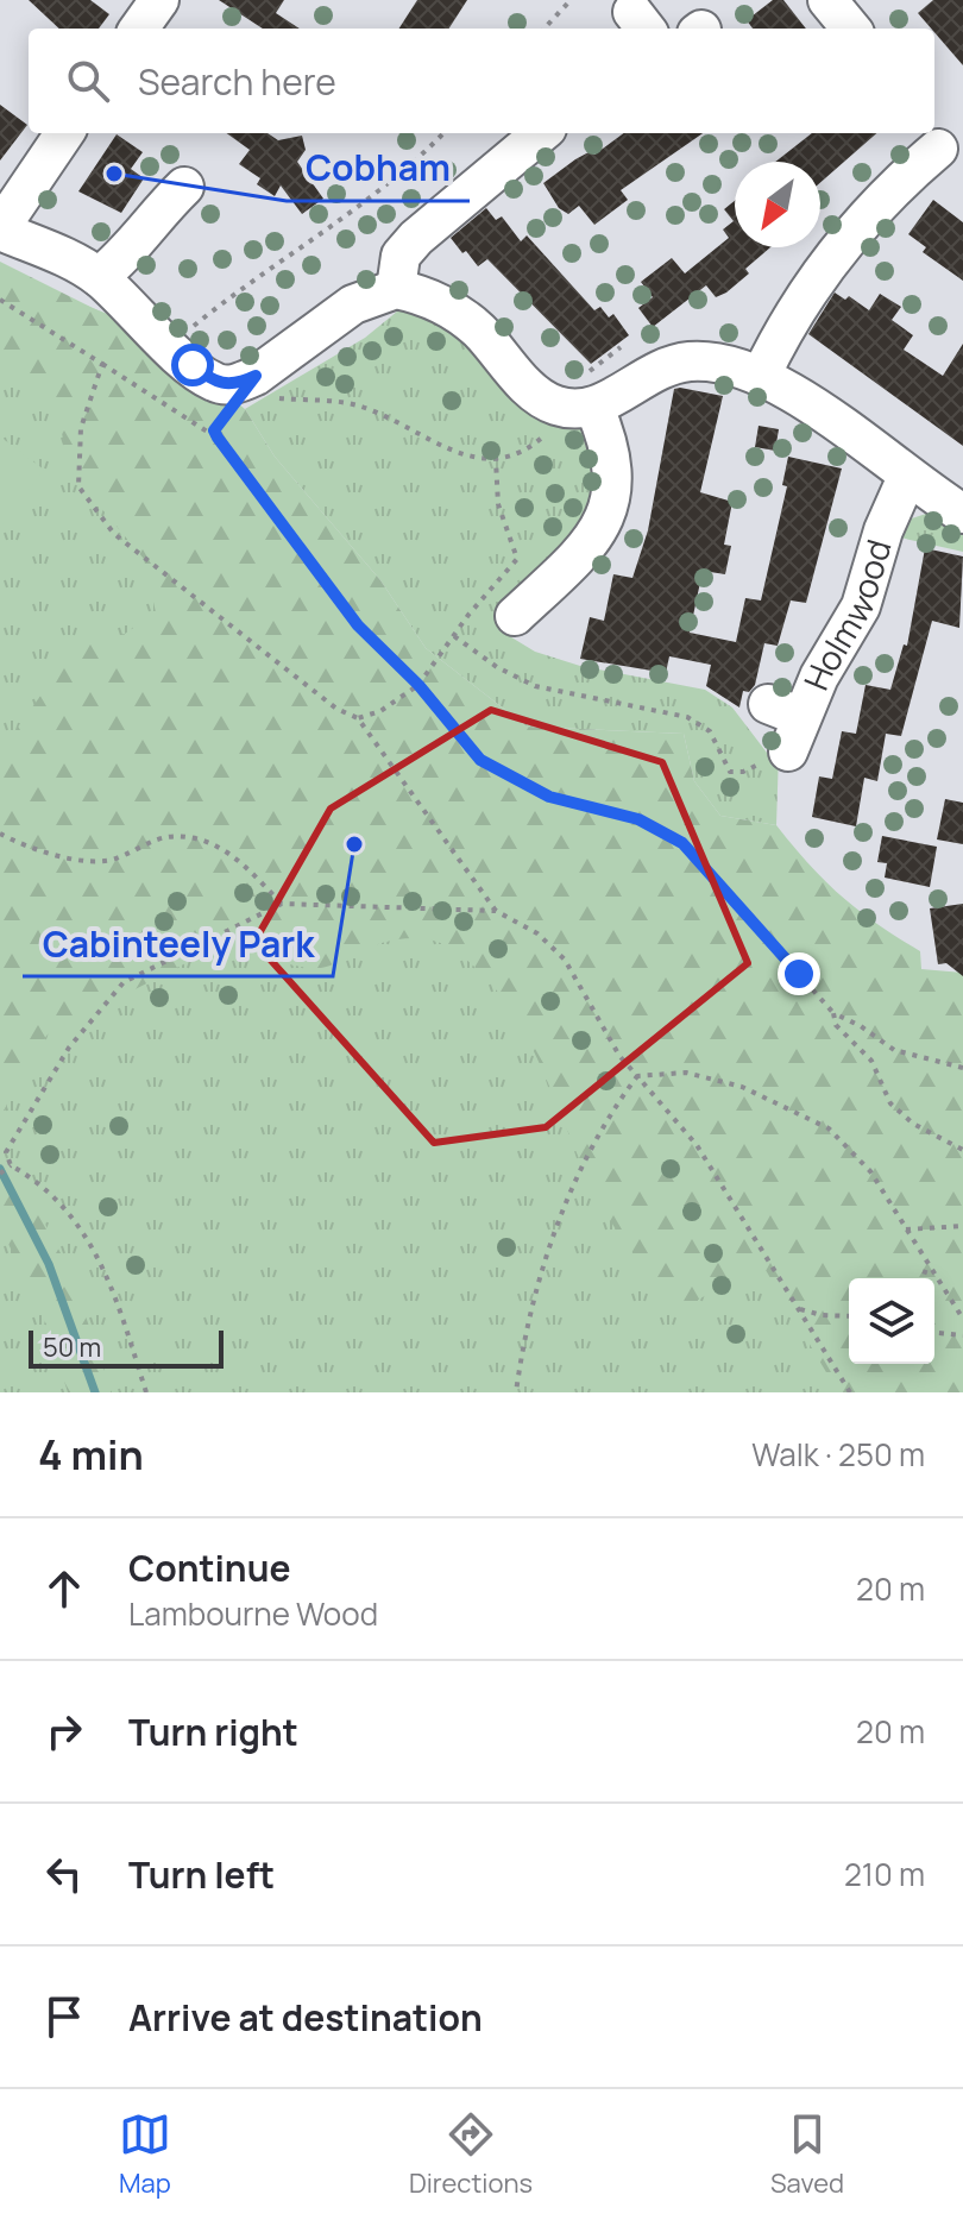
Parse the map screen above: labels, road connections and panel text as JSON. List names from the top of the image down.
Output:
{
  "streets": {
    "street": ["Holmwood"]
  },
  "places": ["Cobham", "Cabinteely Park"],
  "scale_bar": "50 m",
  "north": "bottom left",
  "page": {
    "search": "Search here",
    "scale": "50 m",
    "heading": ["4 min", "Walk · 250 m"],
    "list": [
      ["Continue", "Lambourne Wood", "20 m"],
      ["Turn right", "20 m"],
      ["Turn left", "210 m"],
      "Arrive at destination"
    ],
    "nav": ["Map", "Directions", "Saved"]
  }
}
